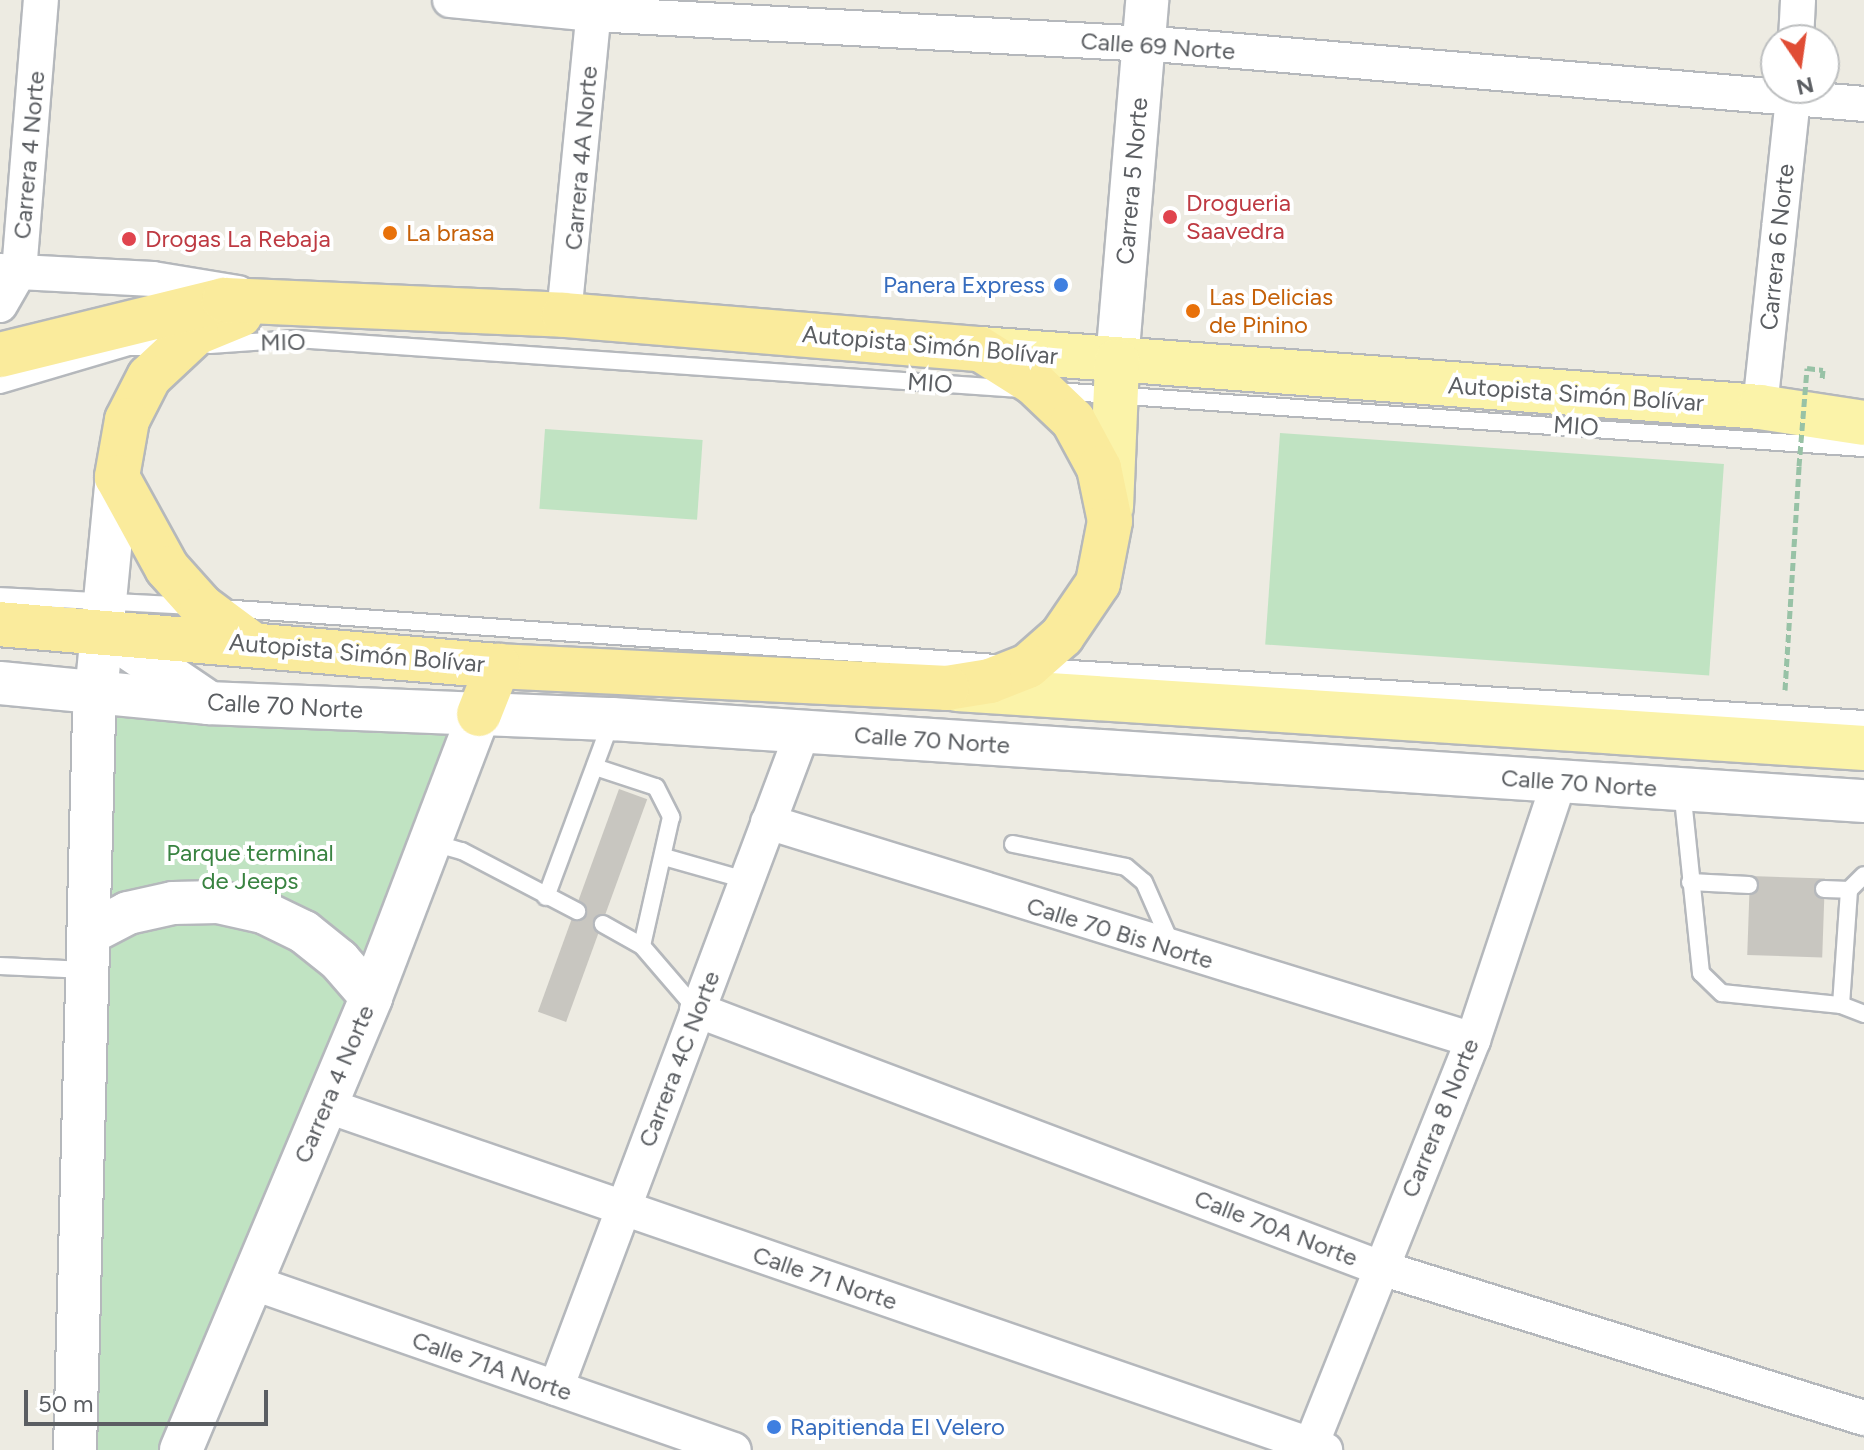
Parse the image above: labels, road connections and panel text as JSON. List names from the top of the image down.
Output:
{
  "streets": {
    "highway": ["Autopista Simón Bolívar"],
    "street": [
      "Calle 69 Norte",
      "Carrera 4 Norte",
      "Carrera 4A Norte",
      "Carrera 5 Norte",
      "Carrera 6 Norte",
      "Calle 70 Norte",
      "Calle 70 Bis Norte",
      "Carrera 4C Norte",
      "Carrera 8 Norte",
      "Calle 70A Norte",
      "Calle 71 Norte",
      "Calle 71A Norte"
    ],
    "lane": ["MIO"]
  },
  "crossings": [
    ["Calle 69 Norte", "Carrera 4A Norte"],
    ["Calle 69 Norte", "Carrera 5 Norte"],
    ["Carrera 4 Norte", "Calle 70 Norte"],
    ["Carrera 4 Norte", "Calle 71 Norte"],
    ["Carrera 4 Norte", "Calle 71A Norte"],
    ["Carrera 4A Norte", "Autopista Simón Bolívar"],
    ["Carrera 5 Norte", "MIO"],
    ["Carrera 5 Norte", "Autopista Simón Bolívar"],
    ["Carrera 6 Norte", "Autopista Simón Bolívar"],
    ["MIO", "Autopista Simón Bolívar"],
    ["Calle 70 Norte", "Carrera 4C Norte"],
    ["Calle 70 Norte", "Carrera 8 Norte"],
    ["Calle 70 Bis Norte", "Carrera 4C Norte"],
    ["Calle 70 Bis Norte", "Carrera 8 Norte"],
    ["Carrera 4C Norte", "Calle 70A Norte"],
    ["Carrera 4C Norte", "Calle 71 Norte"],
    ["Carrera 4C Norte", "Calle 71A Norte"],
    ["Carrera 8 Norte", "Calle 70A Norte"],
    ["Carrera 8 Norte", "Calle 71 Norte"]
  ],
  "parks": ["Parque terminal de Jeeps"],
  "places": [
    "Drogueria Saavedra",
    "La brasa",
    "Drogas La Rebaja",
    "Panera Express",
    "Las Delicias de Pinino",
    "Rapitienda El Velero"
  ],
  "scale_bar": "50 m",
  "north": "bottom"
}
